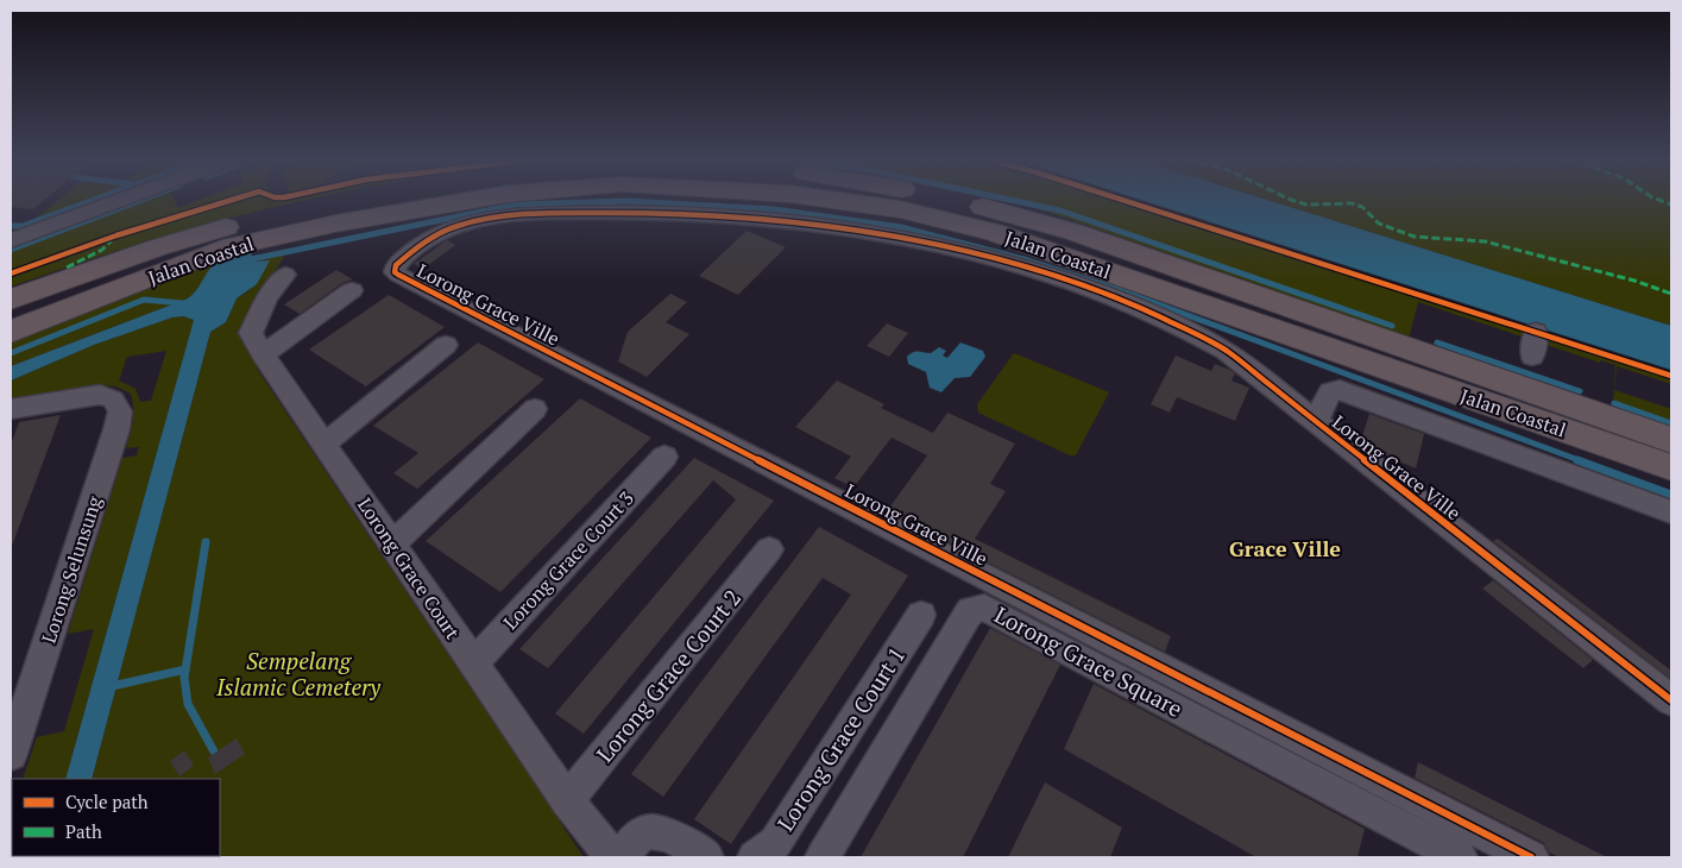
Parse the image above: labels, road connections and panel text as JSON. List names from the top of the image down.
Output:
{
  "streets": {
    "highway": ["Jalan Coastal"],
    "street": [
      "Lorong Grace Ville",
      "Lorong Grace Court 3",
      "Lorong Grace Court",
      "Lorong Selunsung",
      "Lorong Grace Square",
      "Lorong Grace Court 2",
      "Lorong Grace Court 1"
    ]
  },
  "crossings": [
    ["Lorong Grace Court 3", "Lorong Grace Court"],
    ["Lorong Grace Court", "Lorong Grace Court 2"]
  ],
  "districts": ["Grace Ville"],
  "parks": ["Sempelang Islamic Cemetery"],
  "legend": ["Cycle path", "Path"]
}
